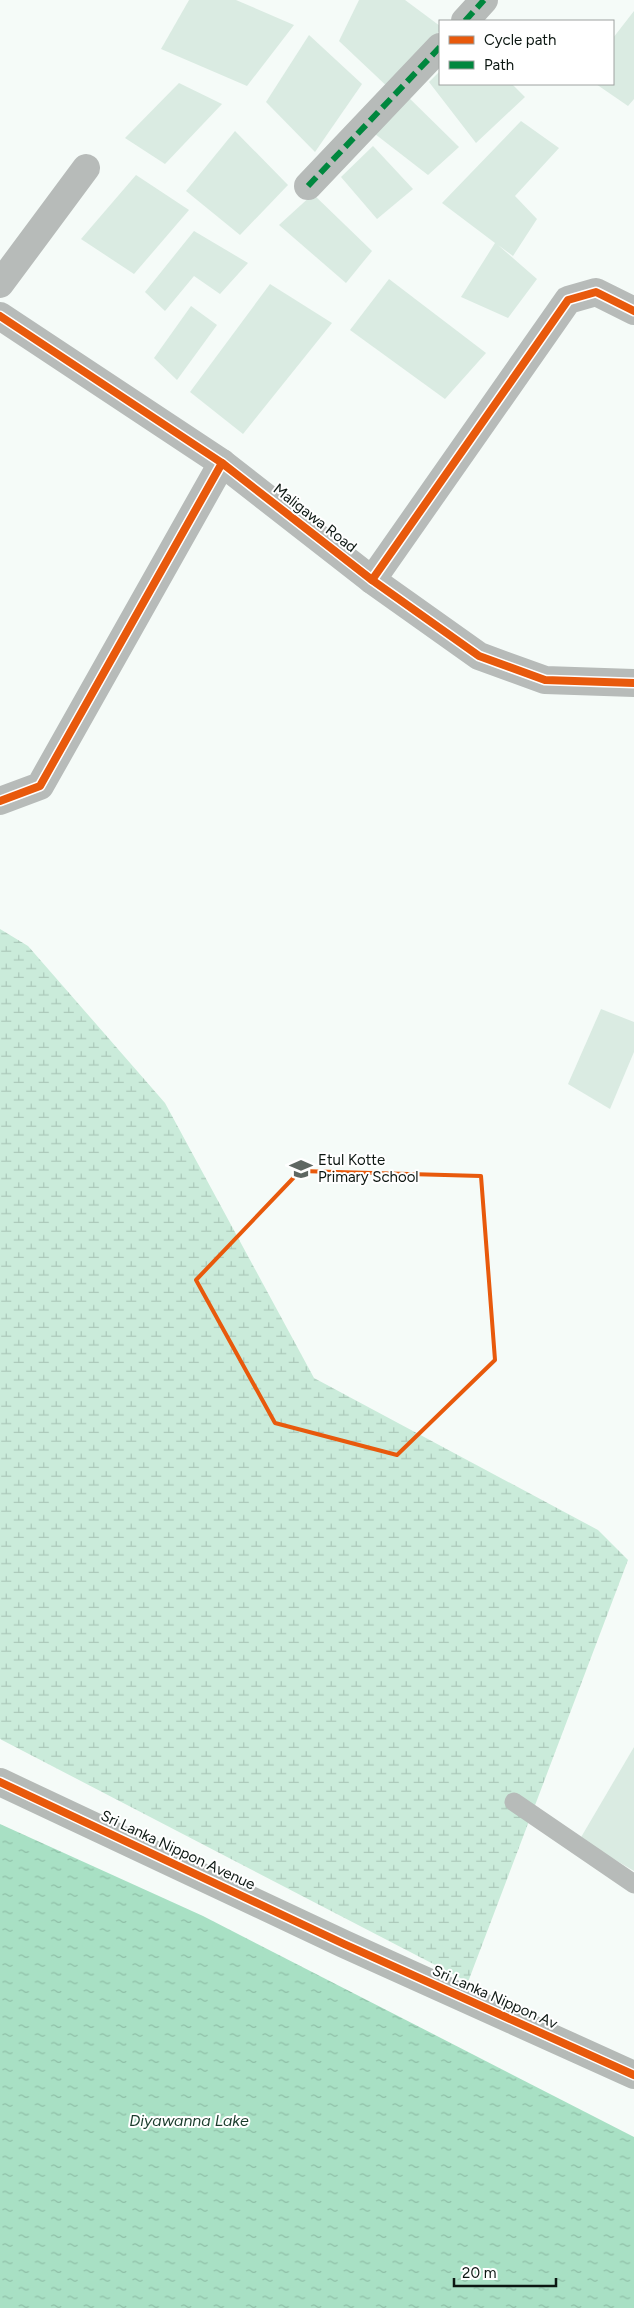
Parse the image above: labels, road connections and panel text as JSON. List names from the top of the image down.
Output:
{
  "streets": {
    "street": ["Maligawa Road", "Sri Lanka Nippon Avenue", "Sri Lanka Nippon Av"]
  },
  "crossings": [
    ["Sri Lanka Nippon Avenue", "Sri Lanka Nippon Av"]
  ],
  "water": ["Diyawanna Lake"],
  "places": {
    "school or university": ["Etul Kotte Primary School"]
  },
  "legend": ["Cycle path", "Path"],
  "scale_bar": "20 m"
}
